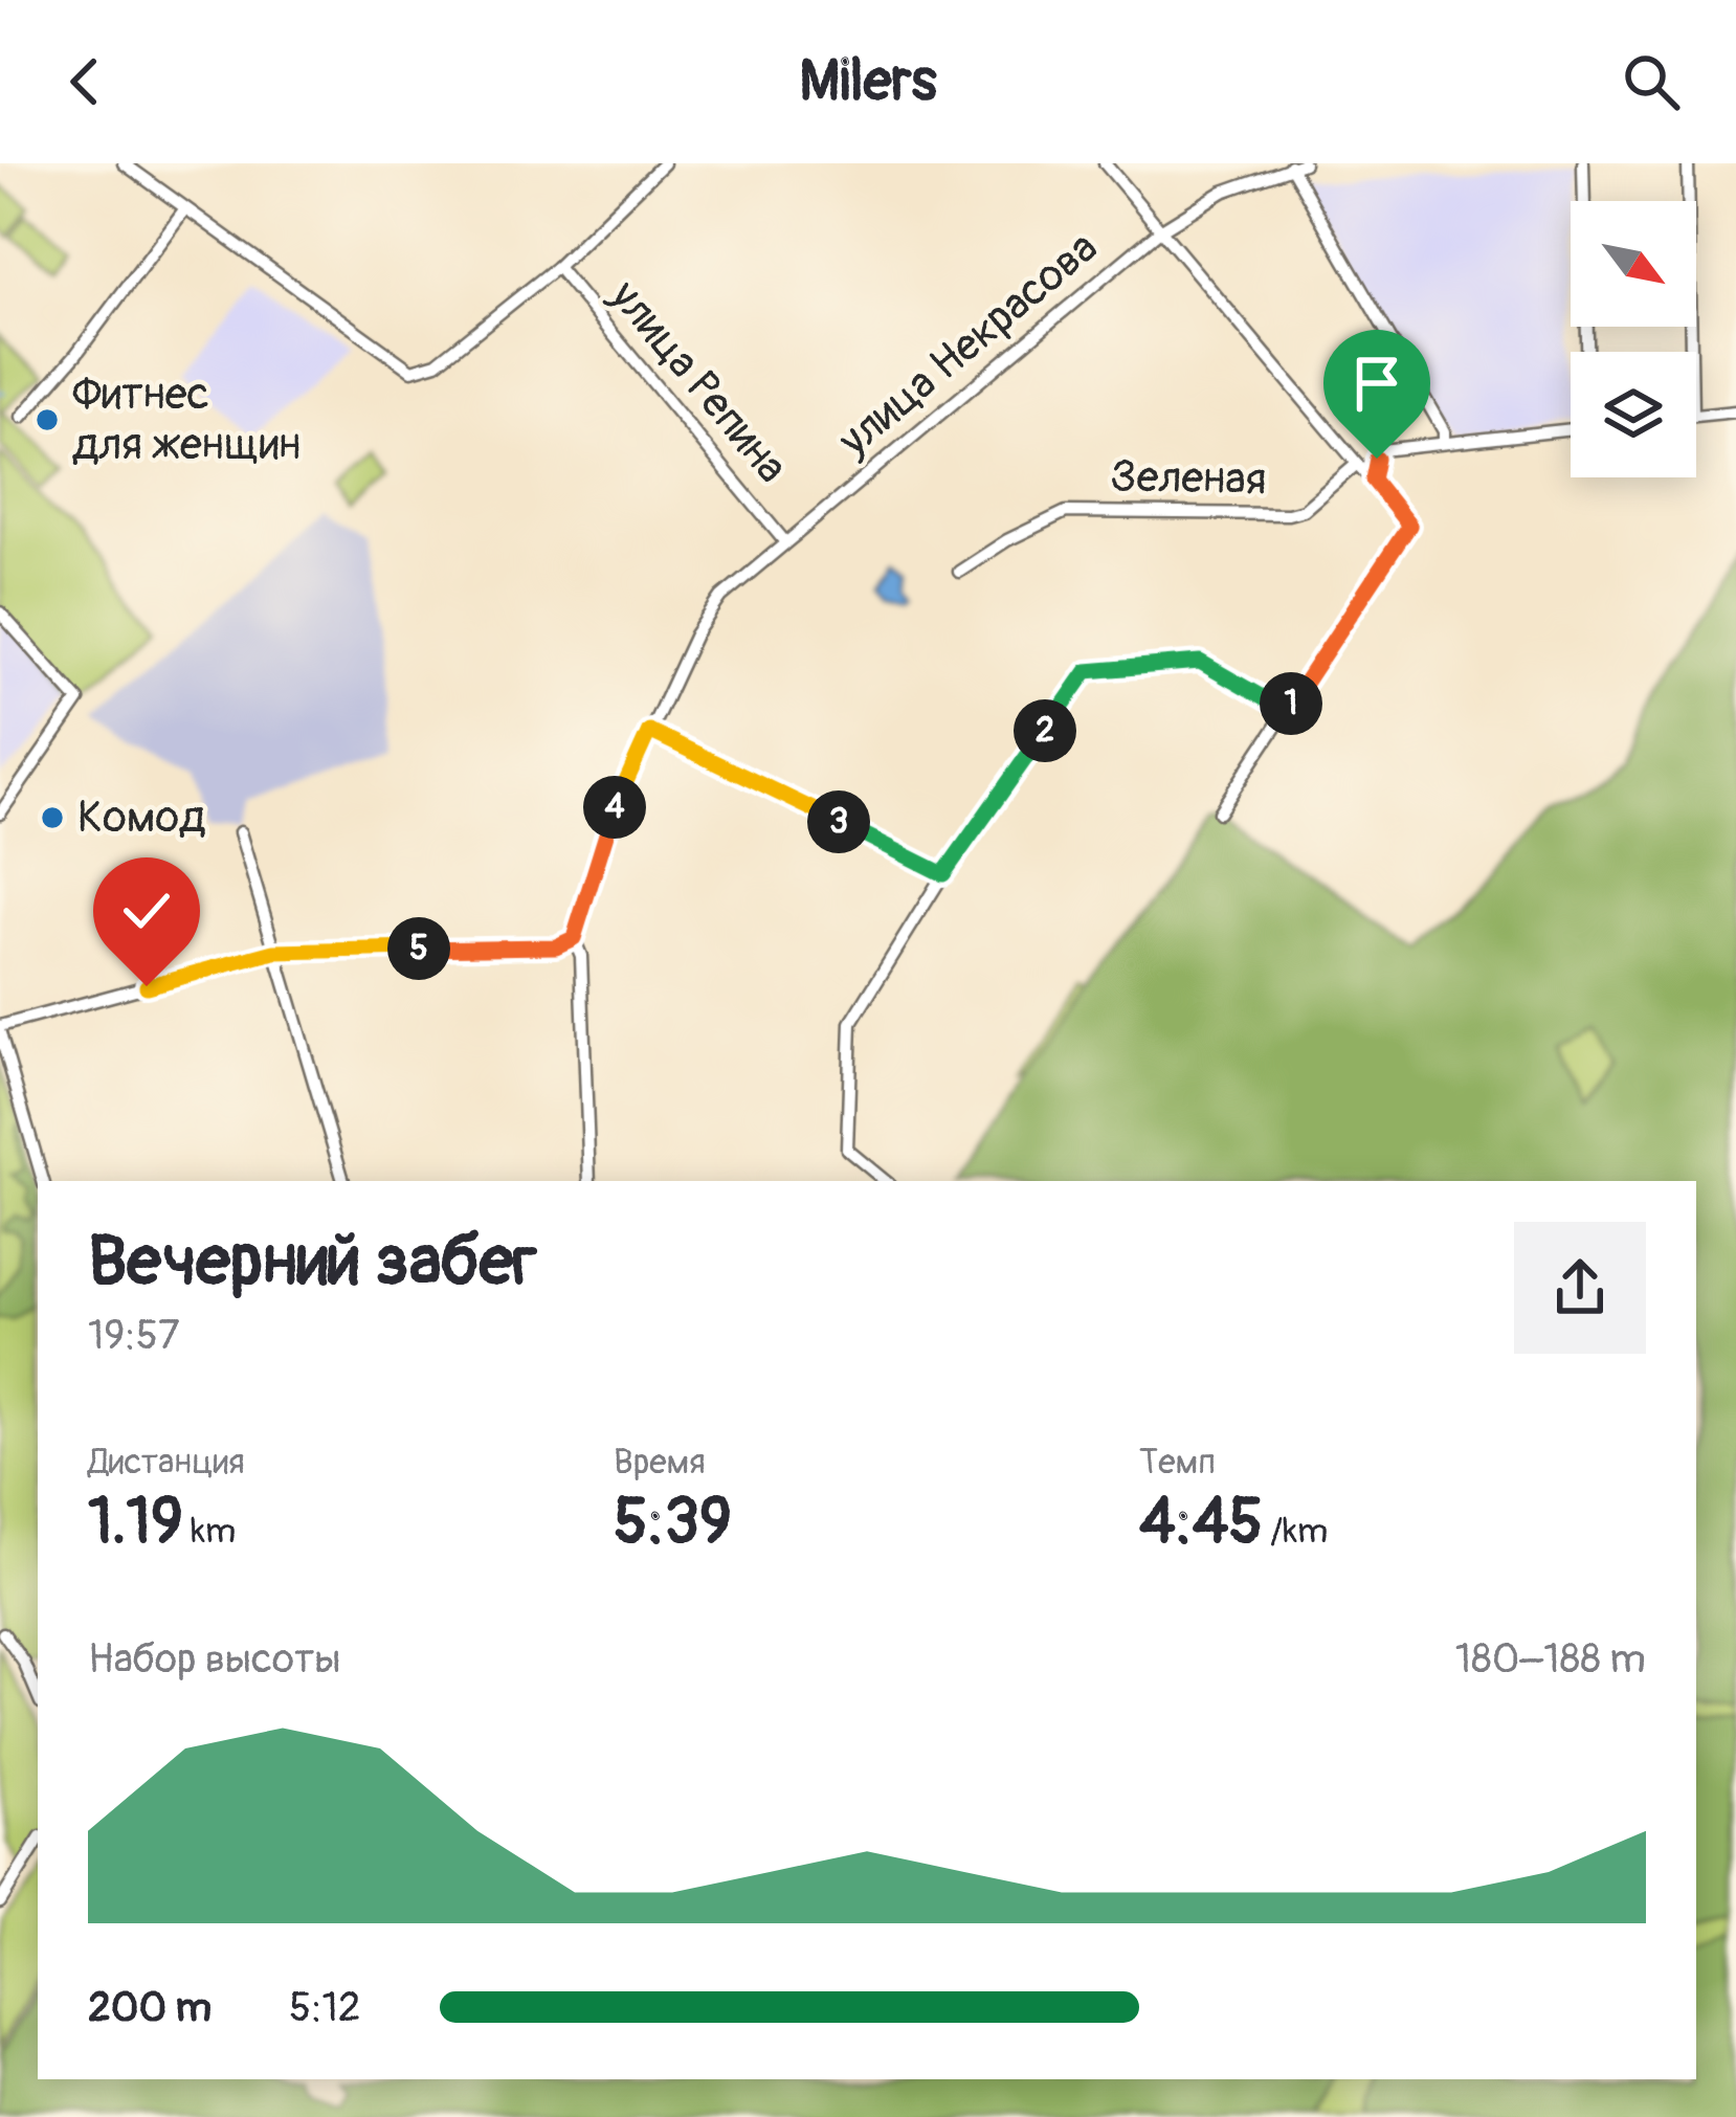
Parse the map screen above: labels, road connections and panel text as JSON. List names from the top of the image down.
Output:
{
  "streets": {
    "street": ["улица Некрасова", "улица Репина", "Зеленая"]
  },
  "crossings": [
    ["улица Некрасова", "улица Репина"]
  ],
  "places": ["Фитнес для женщин", "Комод"],
  "north": "bottom right",
  "page": {
    "header": "Milers",
    "pins": [
      "1",
      "2",
      "4",
      "3",
      "5"
    ],
    "heading": ["Вечерний забег", "19:57"],
    "stats": [
      ["Дистанция", "1.19 km"],
      ["Время", "5:39"],
      ["Темп", "4:45 /km"]
    ],
    "chart": ["Набор высоты", "180–188 m"],
    "list": [
      {
        "name": "200 m",
        "note": "5:12"
      }
    ]
  }
}
